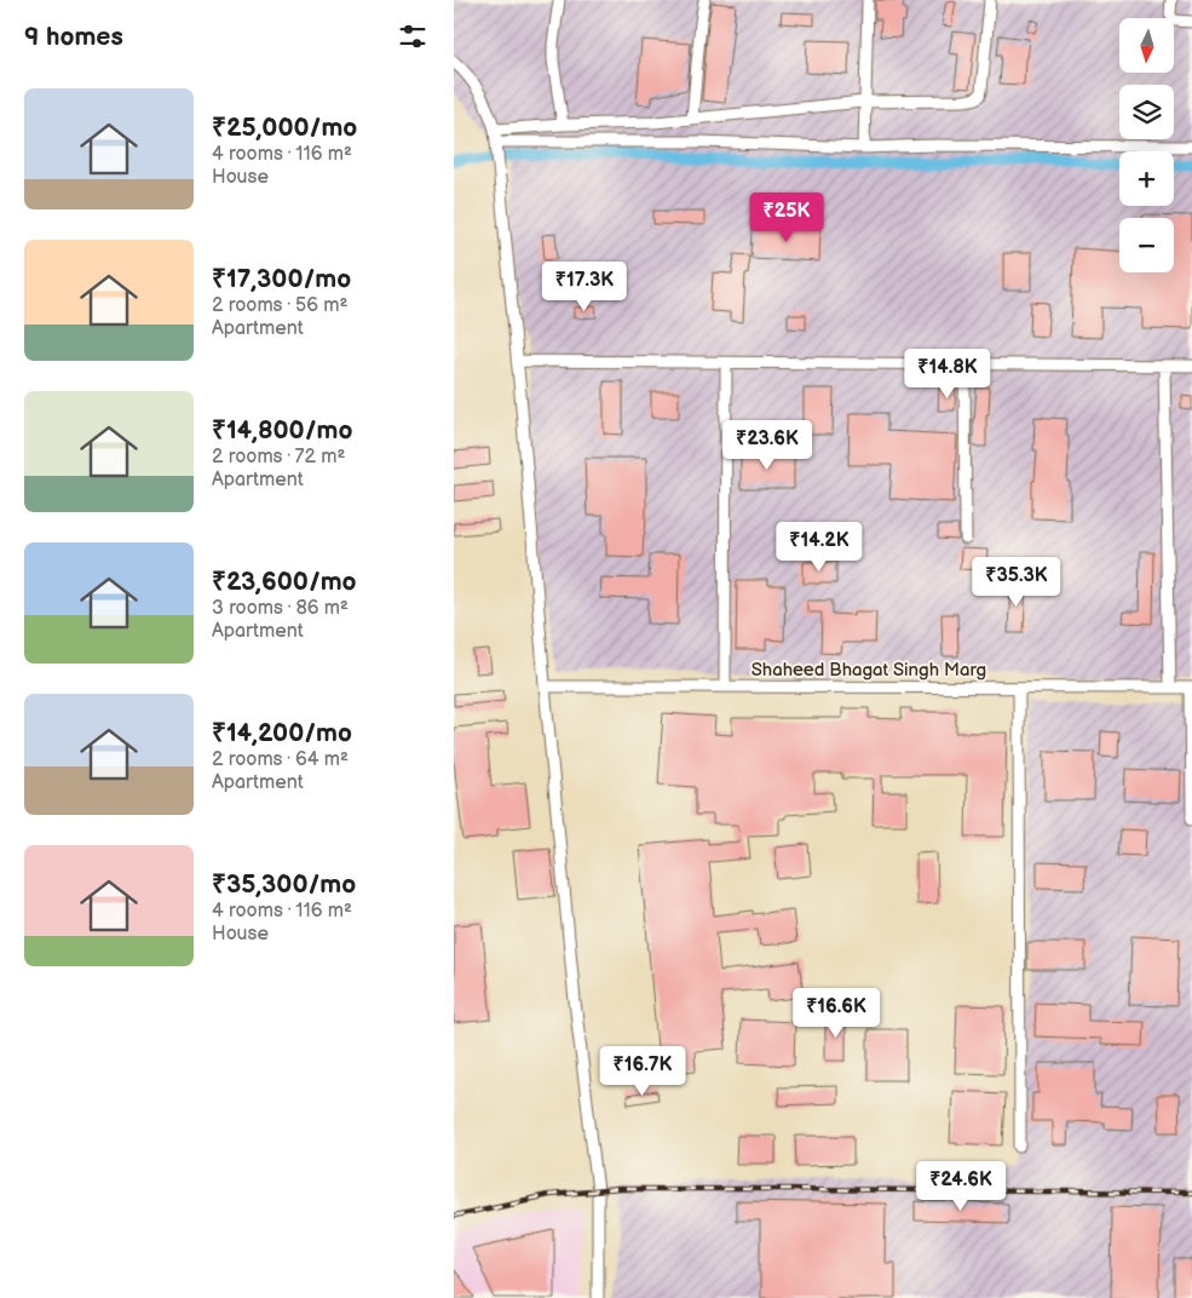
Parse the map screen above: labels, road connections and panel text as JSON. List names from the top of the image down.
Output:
{
  "streets": {
    "street": ["Shaheed Bhagat Singh Marg"]
  },
  "north": "bottom",
  "page": {
    "heading": "9 homes",
    "map_buttons": ["+", "−"],
    "list": [
      {
        "name": "₹25,000/mo",
        "note": "4 rooms · 116 m² · House"
      },
      {
        "name": "₹17,300/mo",
        "note": "2 rooms · 56 m² · Apartment"
      },
      {
        "name": "₹14,800/mo",
        "note": "2 rooms · 72 m² · Apartment"
      },
      {
        "name": "₹23,600/mo",
        "note": "3 rooms · 86 m² · Apartment"
      },
      {
        "name": "₹14,200/mo",
        "note": "2 rooms · 64 m² · Apartment"
      },
      {
        "name": "₹35,300/mo",
        "note": "4 rooms · 116 m² · House"
      }
    ],
    "price": [
      "₹25K",
      "₹17.3K",
      "₹14.8K",
      "₹23.6K",
      "₹14.2K",
      "₹35.3K",
      "₹16.6K",
      "₹16.7K",
      "₹24.6K"
    ]
  }
}
